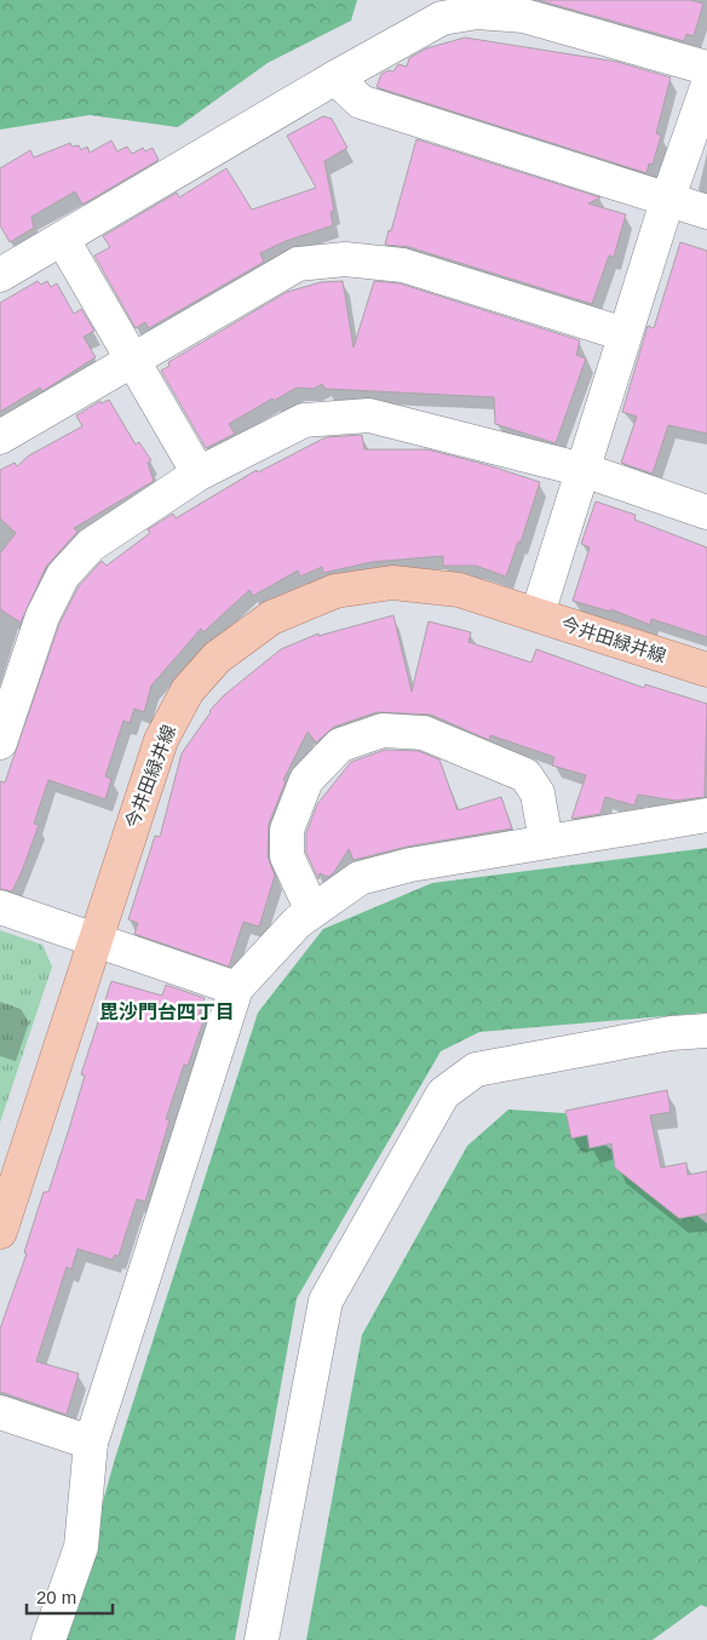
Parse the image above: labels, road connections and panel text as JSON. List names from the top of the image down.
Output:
{
  "streets": {
    "main road": ["今井田緑井線"]
  },
  "districts": ["毘沙門台四丁目"],
  "scale_bar": "20 m"
}
